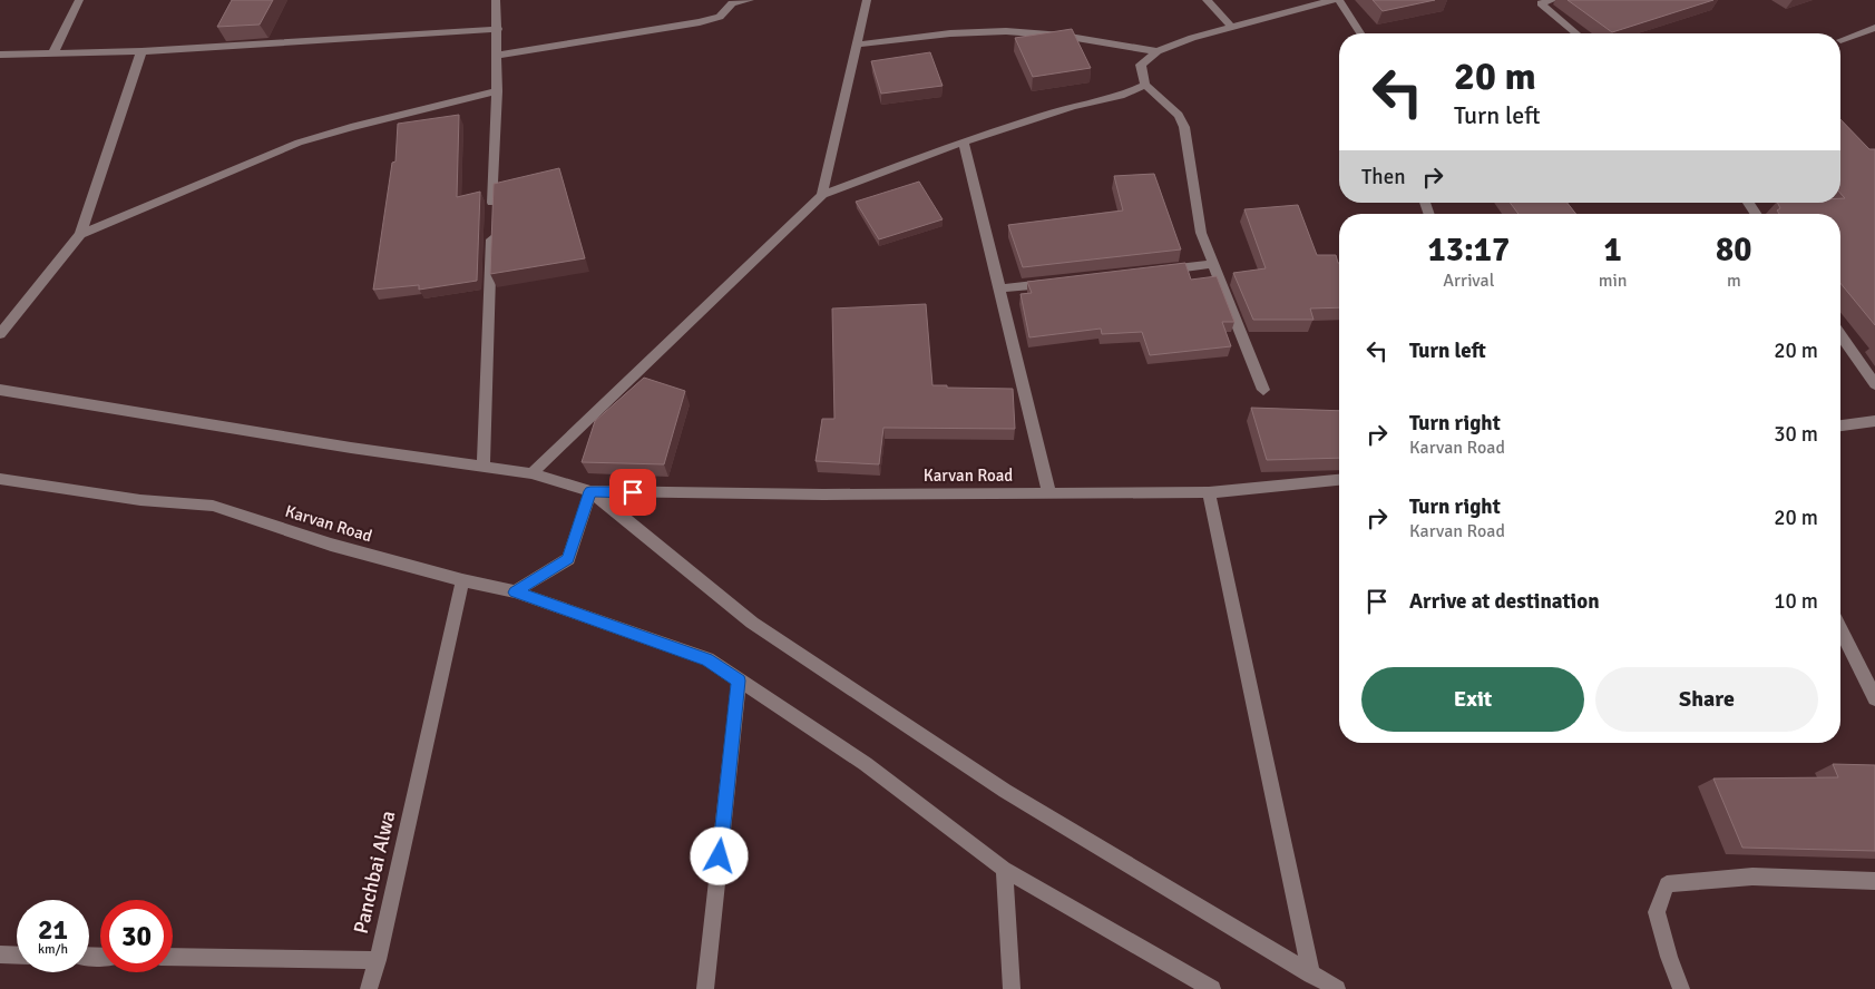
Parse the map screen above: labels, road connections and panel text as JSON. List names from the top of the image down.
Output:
{
  "streets": {
    "street": ["Karvan Road", "Panchbai Alwa"]
  },
  "crossings": [
    ["Karvan Road", "Panchbai Alwa"]
  ],
  "page": {
    "turn": ["20 m", "Turn left"],
    "then": "Then",
    "eta": [
      "13:17",
      "Arrival",
      "1",
      "min",
      "80",
      "m"
    ],
    "list": [
      {
        "name": "Turn left",
        "value": "20 m"
      },
      {
        "name": "Turn right",
        "note": "Karvan Road",
        "value": "30 m"
      },
      {
        "name": "Turn right",
        "note": "Karvan Road",
        "value": "20 m"
      },
      {
        "name": "Arrive at destination",
        "value": "10 m"
      }
    ],
    "buttons": ["Exit", "Share"],
    "speed": "21 km/h",
    "limit": "30"
  }
}
